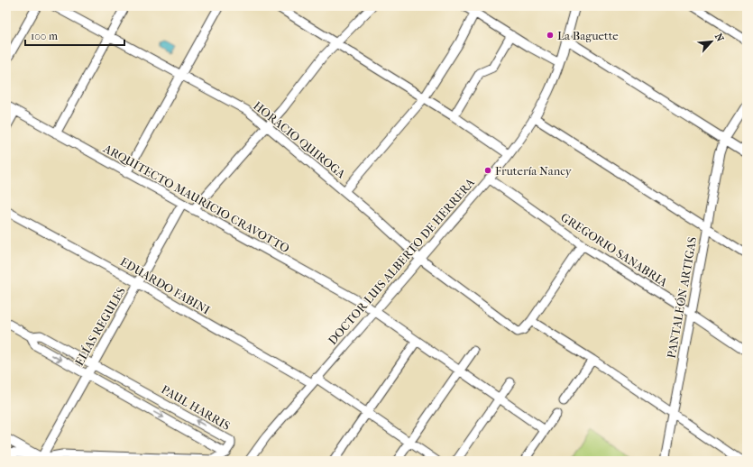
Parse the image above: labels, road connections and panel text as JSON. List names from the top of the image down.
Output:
{
  "streets": {
    "street": [
      "HORACIO QUIROGA",
      "ARQUITECTO MAURICIO CRAVOTTO",
      "GREGORIO SANABRIA",
      "DOCTOR LUIS ALBERTO DE HERRERA",
      "EDUARDO FABINI",
      "PANTALEÓN ARTIGAS",
      "ELÍAS REGULES",
      "PAUL HARRIS"
    ]
  },
  "crossings": [
    ["HORACIO QUIROGA", "DOCTOR LUIS ALBERTO DE HERRERA"],
    ["ARQUITECTO MAURICIO CRAVOTTO", "DOCTOR LUIS ALBERTO DE HERRERA"],
    ["ARQUITECTO MAURICIO CRAVOTTO", "ELÍAS REGULES"],
    ["GREGORIO SANABRIA", "DOCTOR LUIS ALBERTO DE HERRERA"],
    ["GREGORIO SANABRIA", "PANTALEÓN ARTIGAS"],
    ["DOCTOR LUIS ALBERTO DE HERRERA", "EDUARDO FABINI"],
    ["EDUARDO FABINI", "ELÍAS REGULES"],
    ["ELÍAS REGULES", "PAUL HARRIS"]
  ],
  "places": ["La Baguette", "Frutería Nancy"],
  "scale_bar": "100 m",
  "north": "top right"
}
